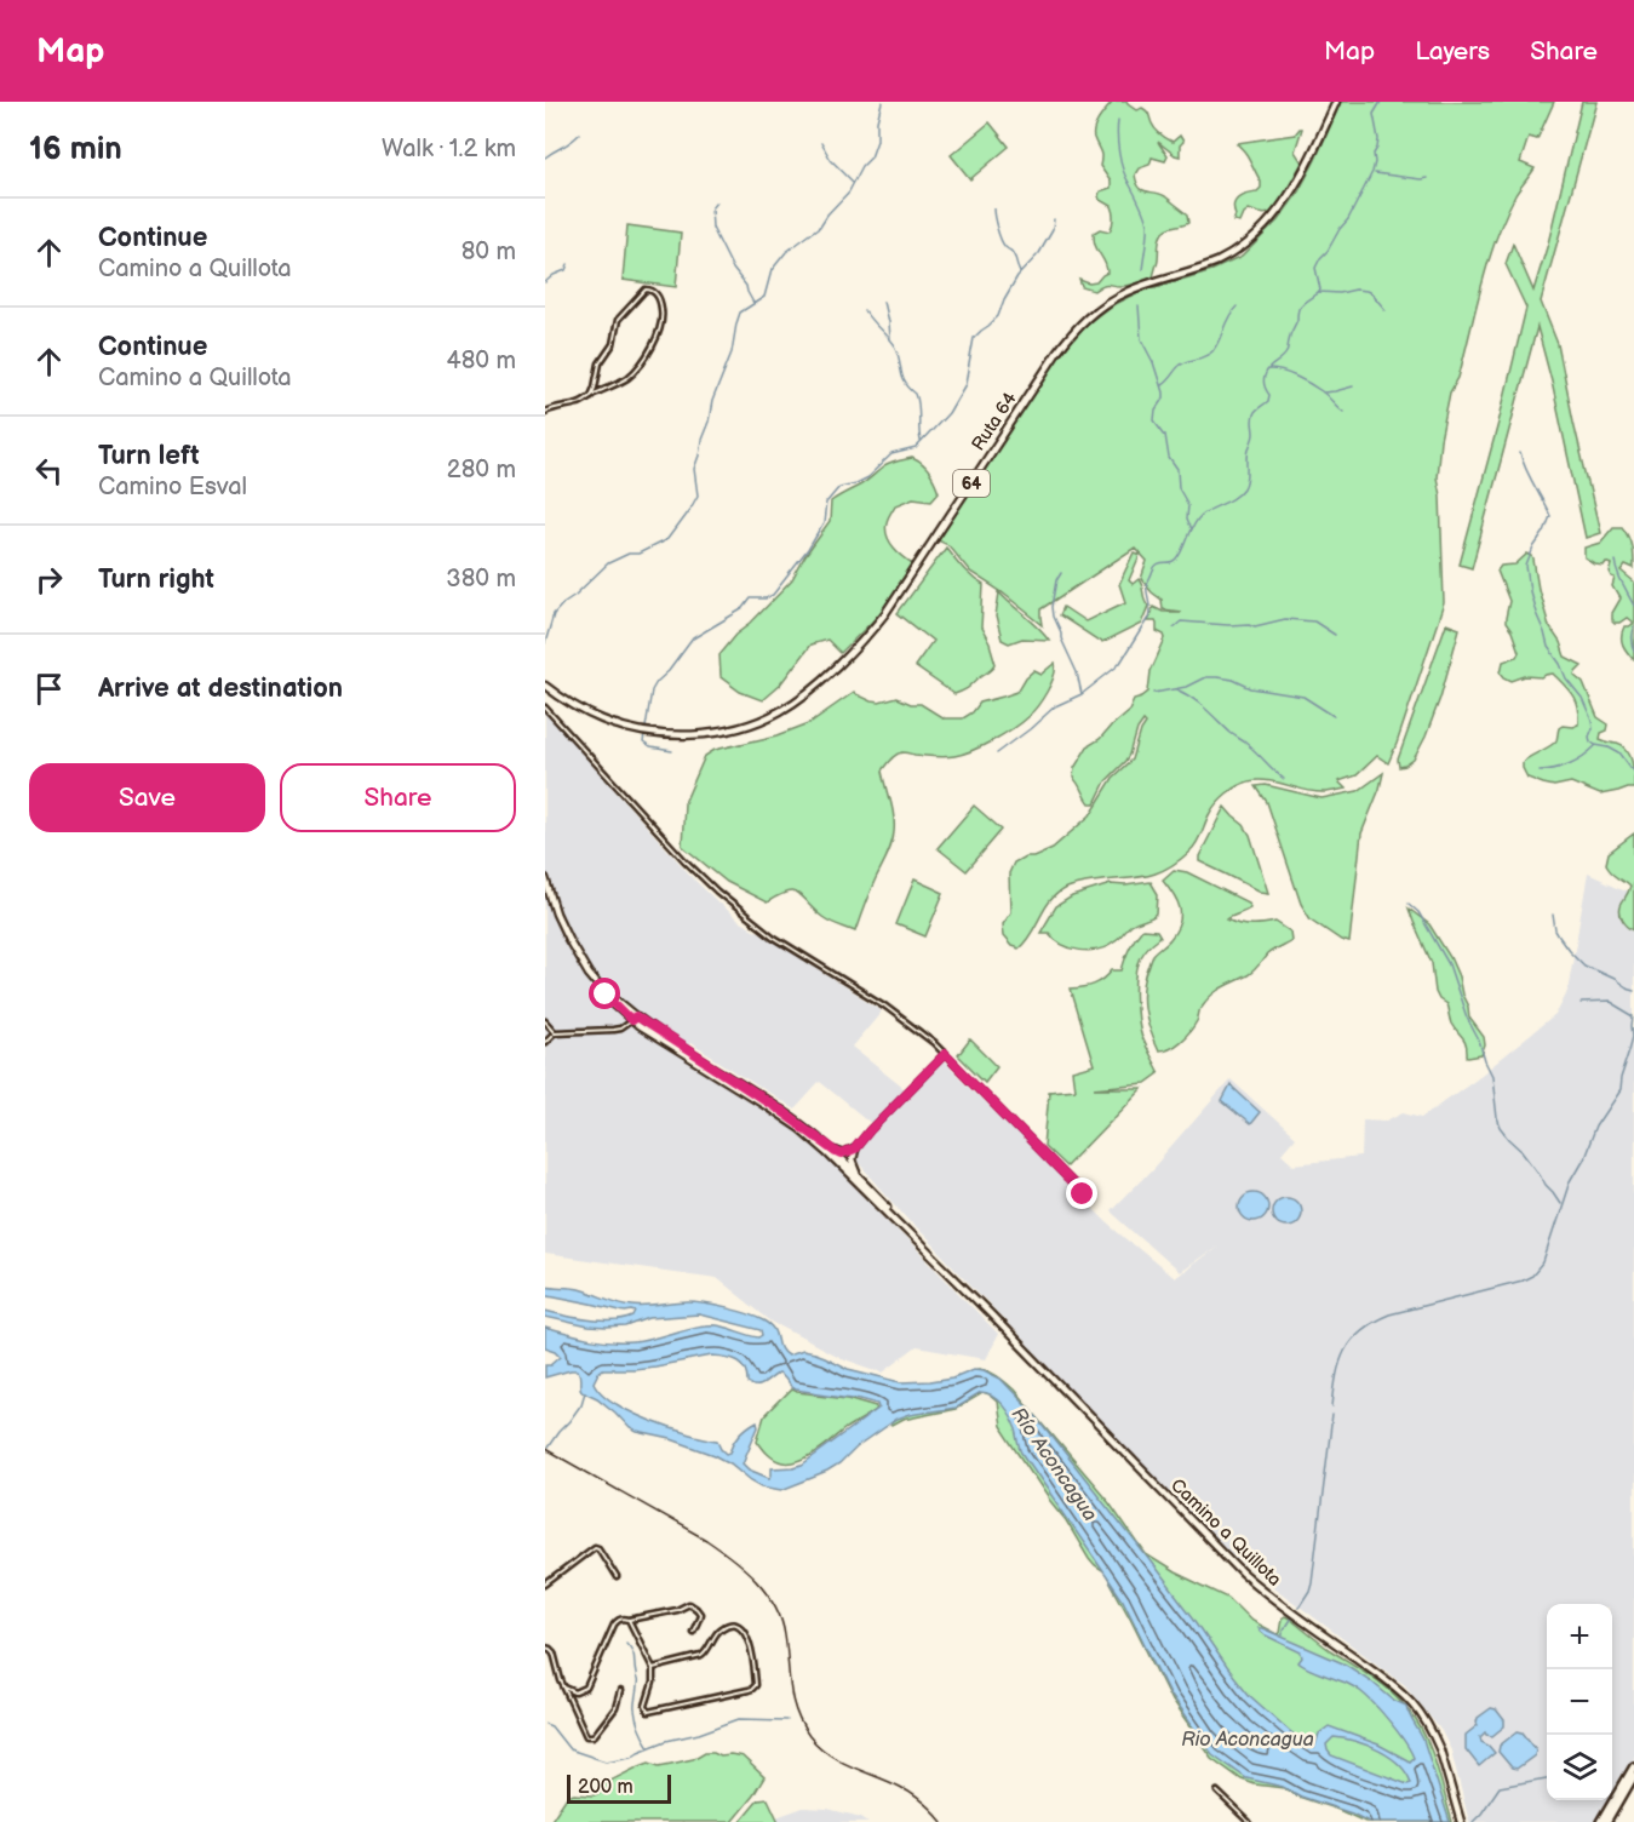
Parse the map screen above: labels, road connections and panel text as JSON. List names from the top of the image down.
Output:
{
  "streets": {
    "main road": ["Ruta 64", "64", "Camino a Quillota"]
  },
  "water": ["Río Aconcagua", "Rio Aconcagua"],
  "scale_bar": "200 m",
  "page": {
    "header": "Map",
    "nav": ["Map", "Layers", "Share"],
    "heading": ["16 min", "Walk · 1.2 km"],
    "list": [
      ["Continue", "Camino a Quillota", "80 m"],
      ["Continue", "Camino a Quillota", "480 m"],
      ["Turn left", "Camino Esval", "280 m"],
      ["Turn right", "380 m"],
      "Arrive at destination"
    ],
    "buttons": ["Save", "Share"],
    "map_buttons": ["+", "−"],
    "scale": "200 m"
  }
}
